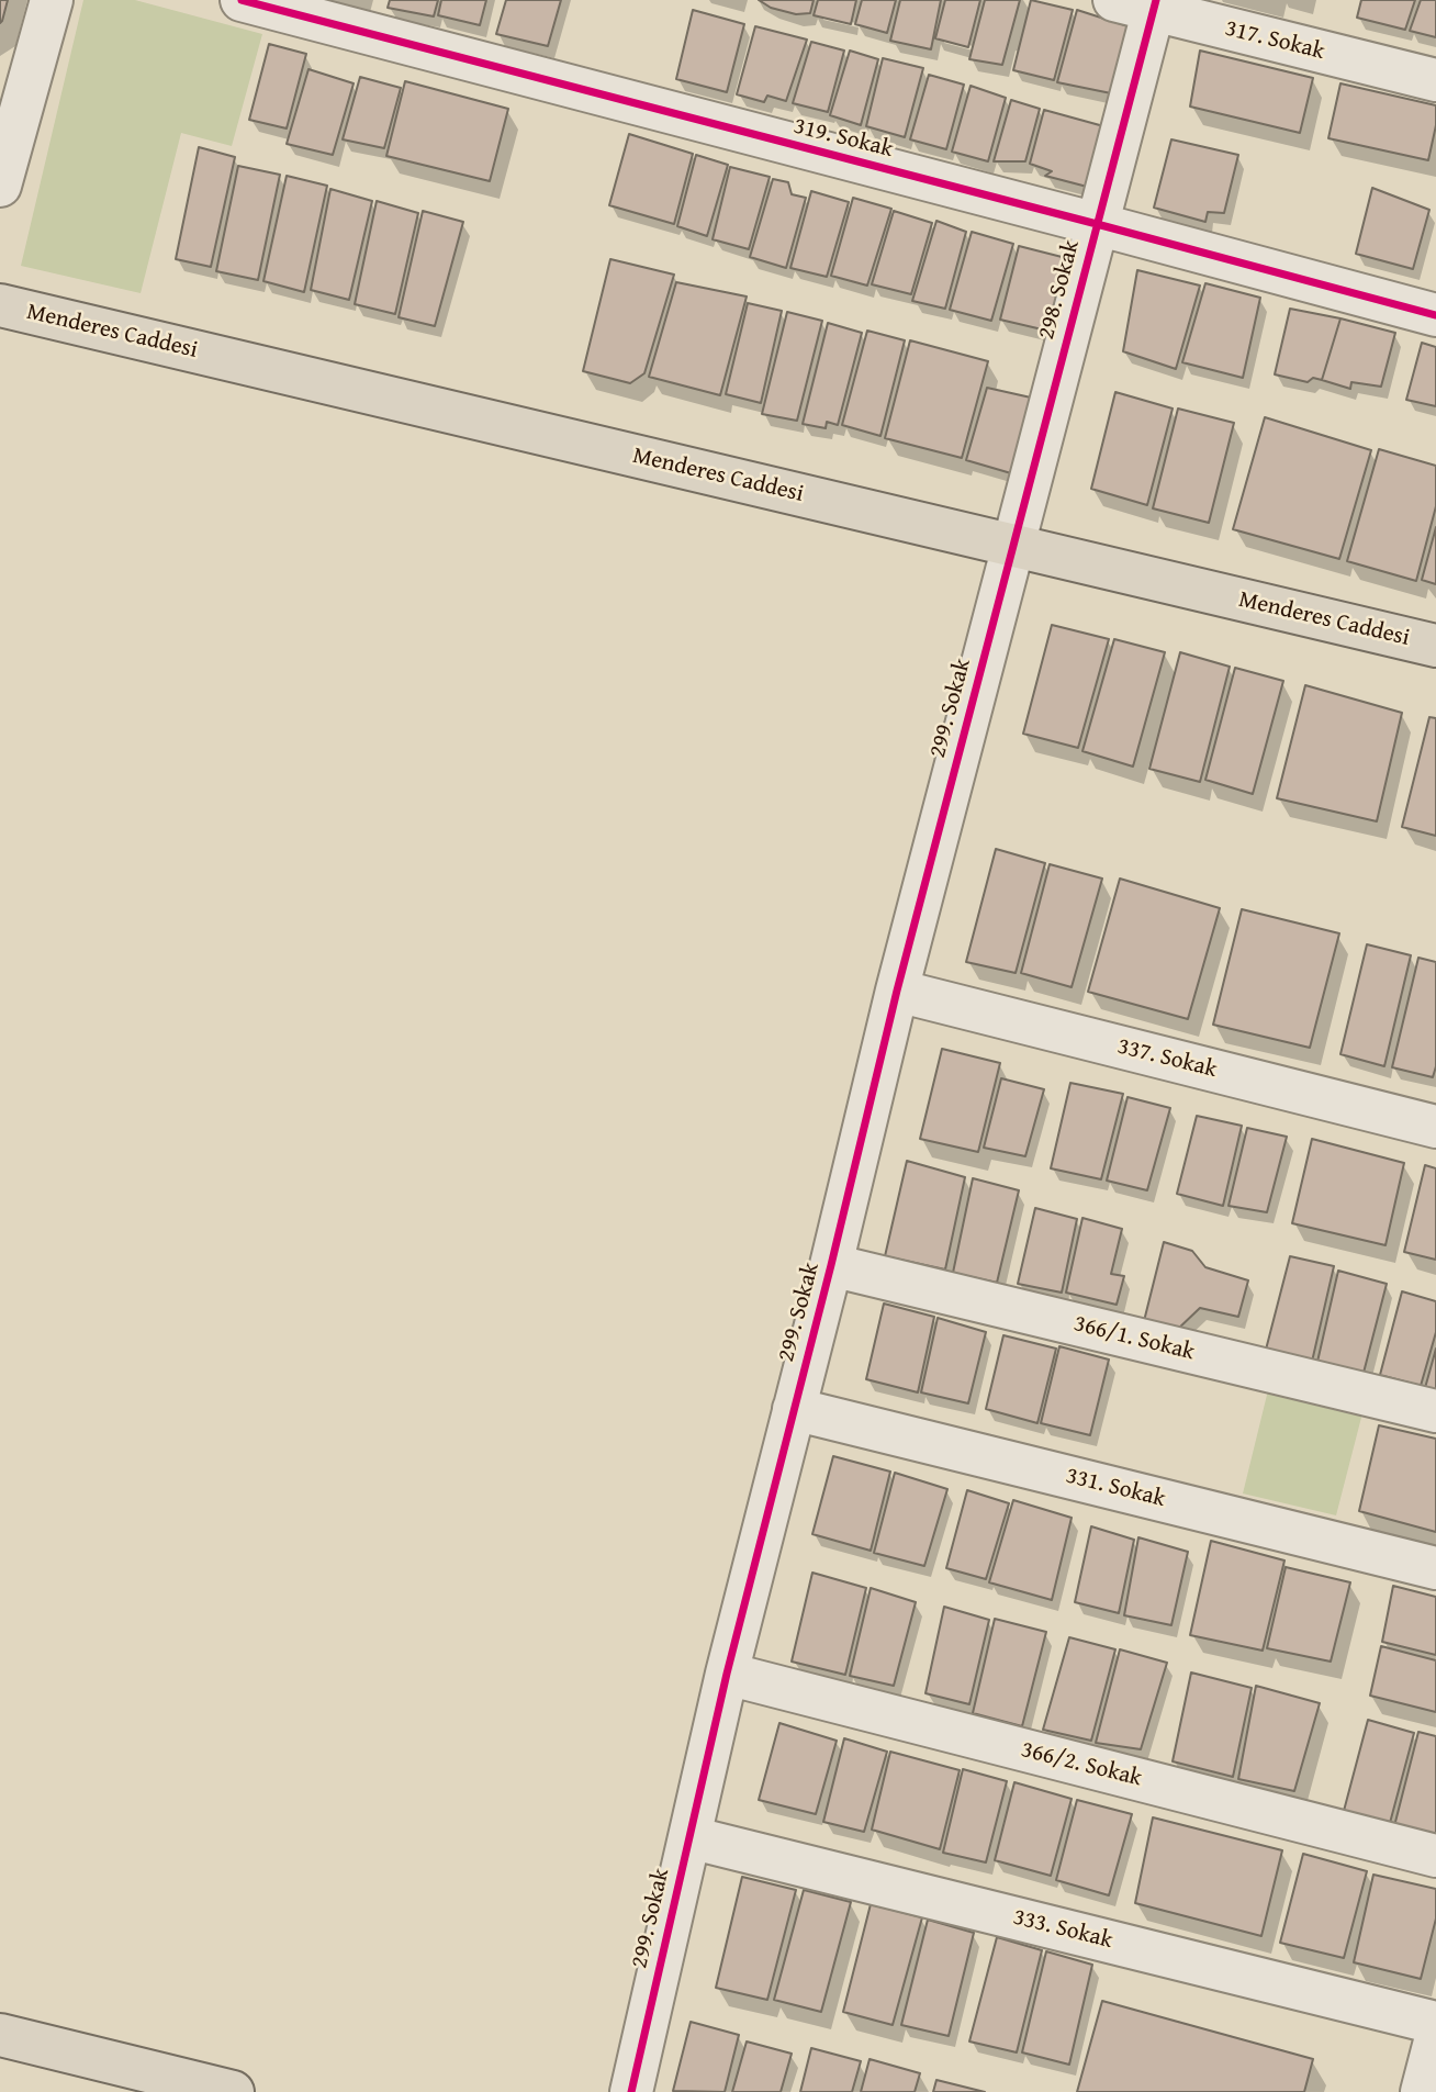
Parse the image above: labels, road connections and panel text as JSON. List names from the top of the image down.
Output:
{
  "streets": {
    "main road": ["Menderes Caddesi"],
    "street": [
      "317. Sokak",
      "319. Sokak",
      "298. Sokak",
      "299. Sokak",
      "337. Sokak",
      "366/1. Sokak",
      "331. Sokak",
      "366/2. Sokak",
      "333. Sokak"
    ]
  },
  "crossings": [
    ["317. Sokak", "298. Sokak"],
    ["319. Sokak", "298. Sokak"],
    ["298. Sokak", "Menderes Caddesi"],
    ["298. Sokak", "299. Sokak"],
    ["Menderes Caddesi", "299. Sokak"],
    ["299. Sokak", "337. Sokak"],
    ["299. Sokak", "366/1. Sokak"],
    ["299. Sokak", "331. Sokak"],
    ["299. Sokak", "366/2. Sokak"],
    ["299. Sokak", "333. Sokak"]
  ]
}
